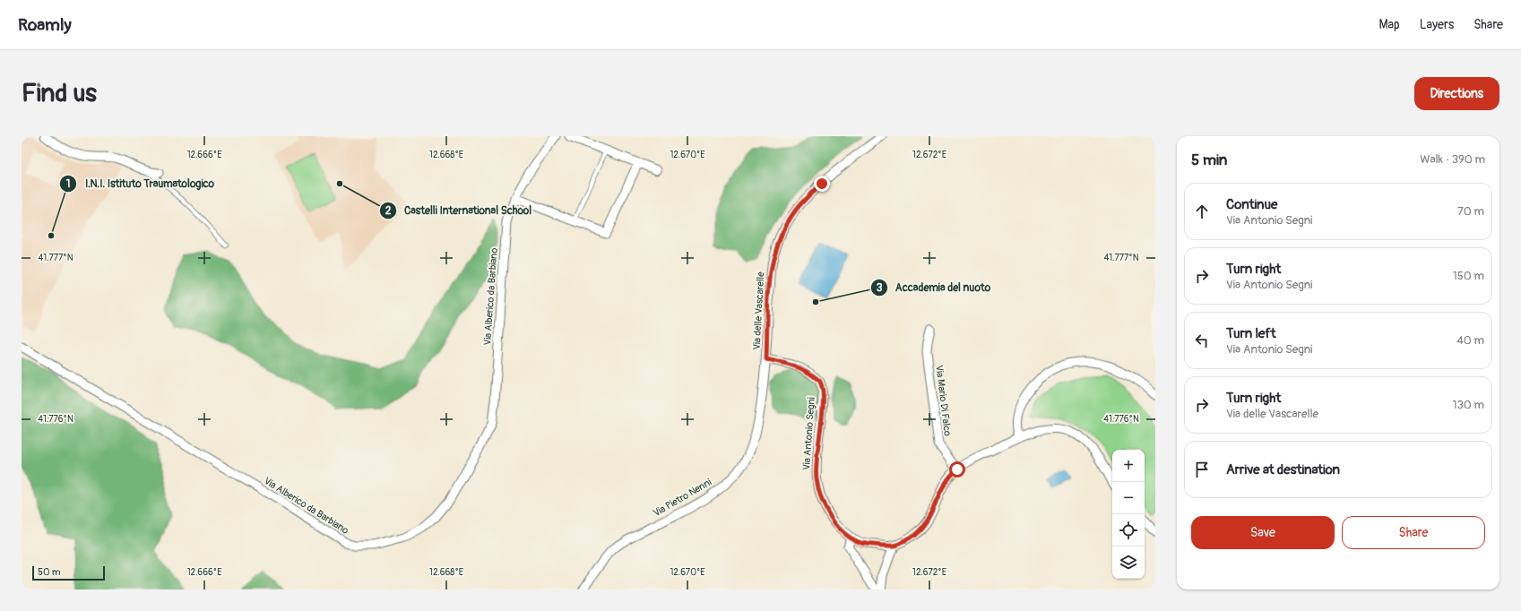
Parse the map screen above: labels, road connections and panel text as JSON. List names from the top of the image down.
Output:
{
  "streets": {
    "street": [
      "Via Alberico da Barbiano",
      "Via delle Vascarelle",
      "Via Mario Di Falco",
      "Via Antonio Segni",
      "Via Pietro Nenni"
    ]
  },
  "crossings": [
    ["Via delle Vascarelle", "Via Antonio Segni"],
    ["Via delle Vascarelle", "Via Pietro Nenni"],
    ["Via Antonio Segni", "Via Pietro Nenni"]
  ],
  "places": ["Castelli International School", "I.N.I. Istituto Traumatologico", "Accademia del nuoto"],
  "scale_bar": "50 m",
  "page": {
    "header": "Roamly",
    "nav": ["Map", "Layers", "Share"],
    "buttons": [
      "Directions",
      ["Save", "Share"]
    ],
    "title": "Find us",
    "heading": ["5 min", "Walk · 390 m"],
    "list": [
      ["Continue", "Via Antonio Segni", "70 m"],
      ["Turn right", "Via Antonio Segni", "150 m"],
      ["Turn left", "Via Antonio Segni", "40 m"],
      ["Turn right", "Via delle Vascarelle", "130 m"],
      "Arrive at destination"
    ],
    "map_buttons": ["+", "−"],
    "scale": "50 m"
  },
  "coordinates": [
    "12.666°E",
    "12.668°E",
    "12.670°E",
    "12.672°E",
    "41.777°N",
    "41.776°N"
  ]
}
